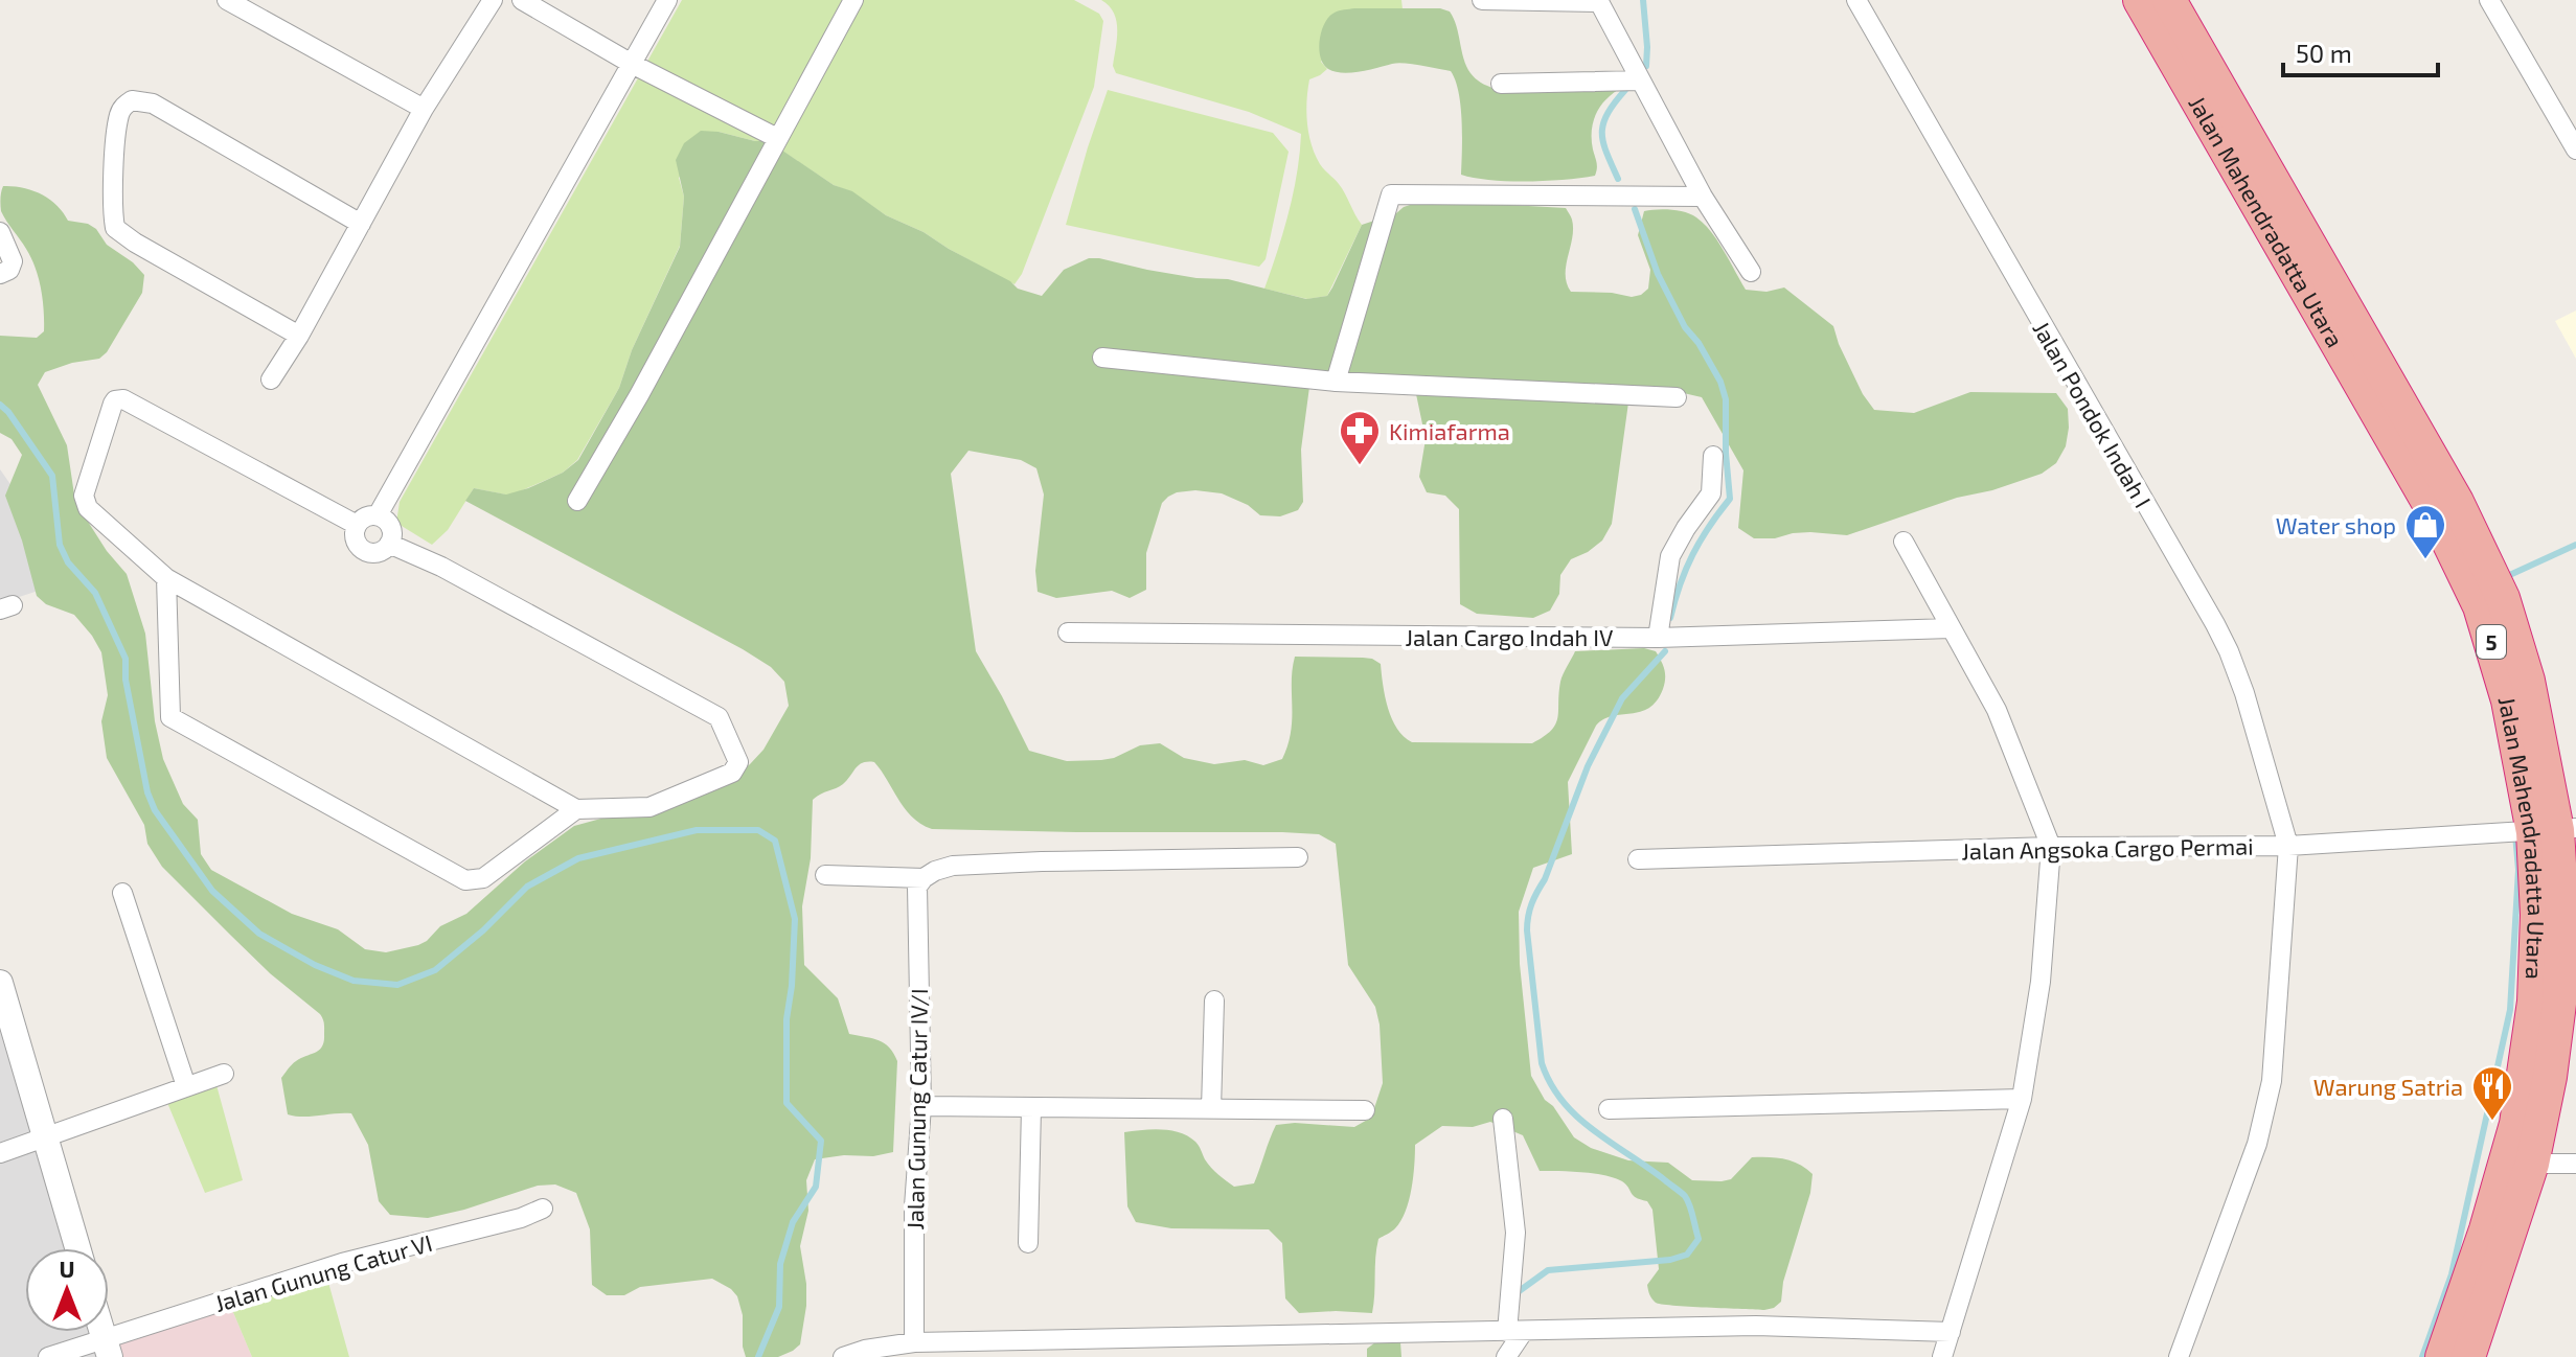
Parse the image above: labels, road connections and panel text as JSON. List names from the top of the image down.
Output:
{
  "streets": {
    "highway": ["Jalan Mahendradatta Utara", "5"],
    "street": [
      "Jalan Pondok Indah I",
      "Jalan Cargo Indah IV",
      "Jalan Angsoka Cargo Permai",
      "Jalan Gunung Catur IV/I",
      "Jalan Gunung Catur VI"
    ]
  },
  "crossings": [
    ["Jalan Mahendradatta Utara", "Jalan Angsoka Cargo Permai"],
    ["Jalan Pondok Indah I", "Jalan Angsoka Cargo Permai"]
  ],
  "places": {
    "pharmacy": ["Kimiafarma"],
    "shop": ["Water shop"],
    "restaurant": ["Warung Satria"]
  },
  "scale_bar": "50 m",
  "north": "top"
}
